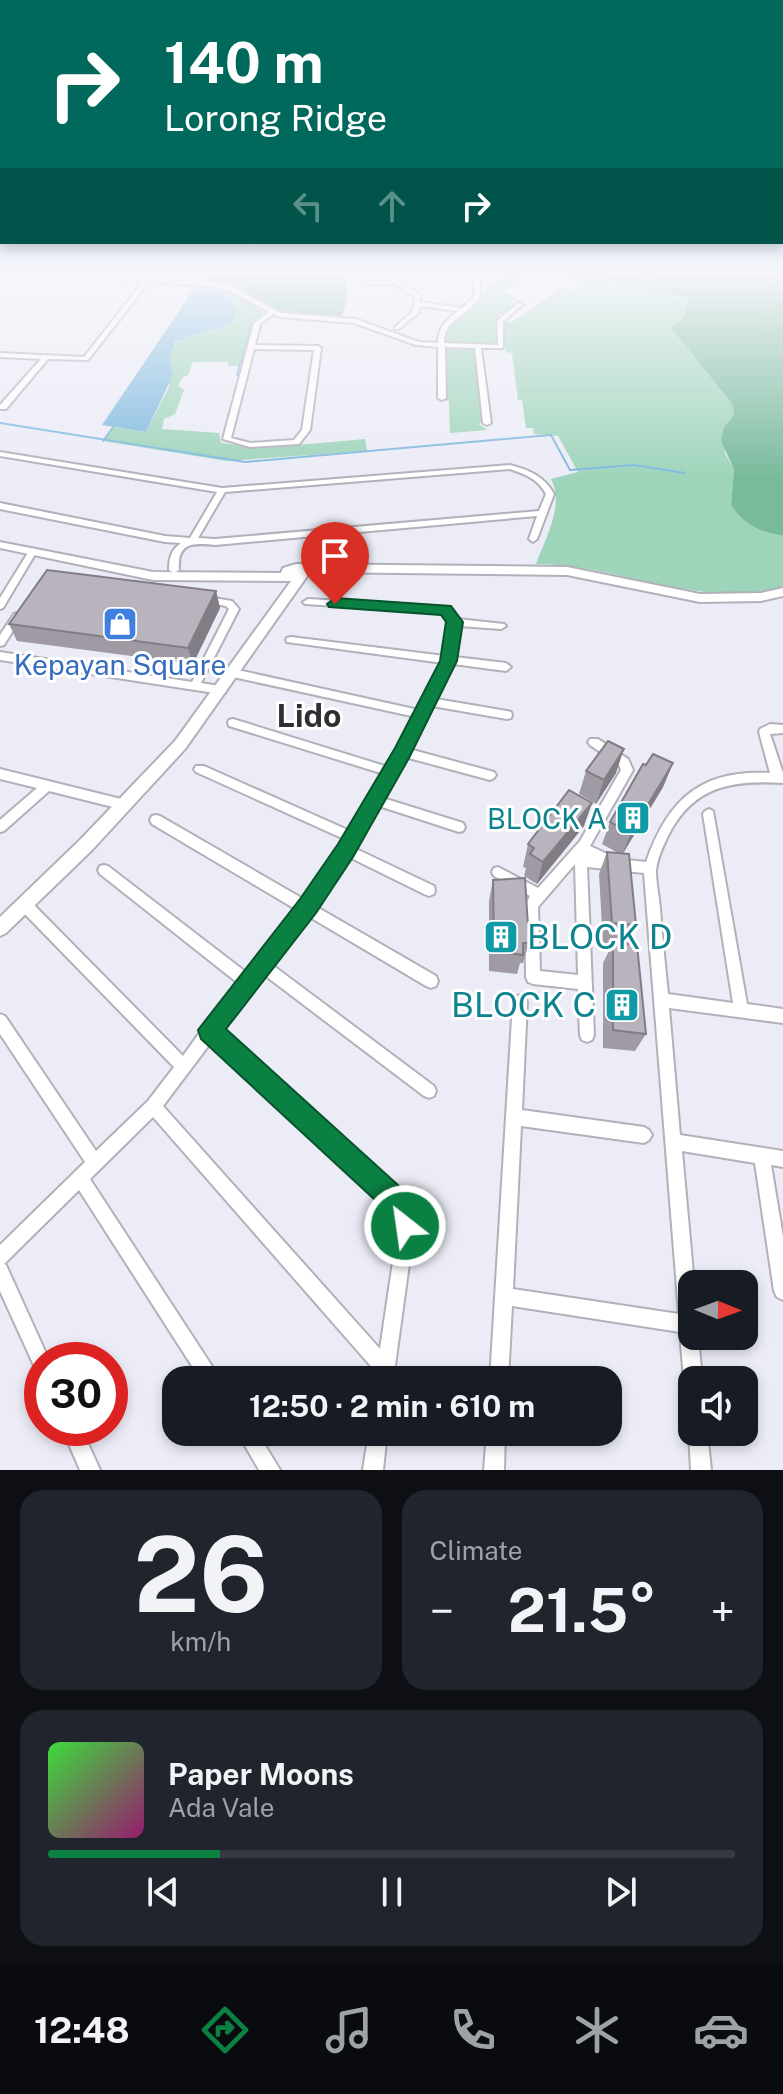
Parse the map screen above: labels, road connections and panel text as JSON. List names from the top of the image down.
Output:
{
  "districts": ["Lido"],
  "places": {
    "shop": ["Kepayan Square"],
    "building": ["BLOCK A", "BLOCK D", "BLOCK C"]
  },
  "north": "right",
  "page": {
    "turn": ["140 m", "Lorong Ridge"],
    "limit": "30",
    "trip": "12:50 · 2 min · 610 m",
    "tile": [
      ["26", "km/h"],
      "Climate"
    ],
    "heat": ["−", "21.5°", "+"],
    "song": ["Paper Moons", "Ada Vale"],
    "tabs": "12:48"
  }
}
